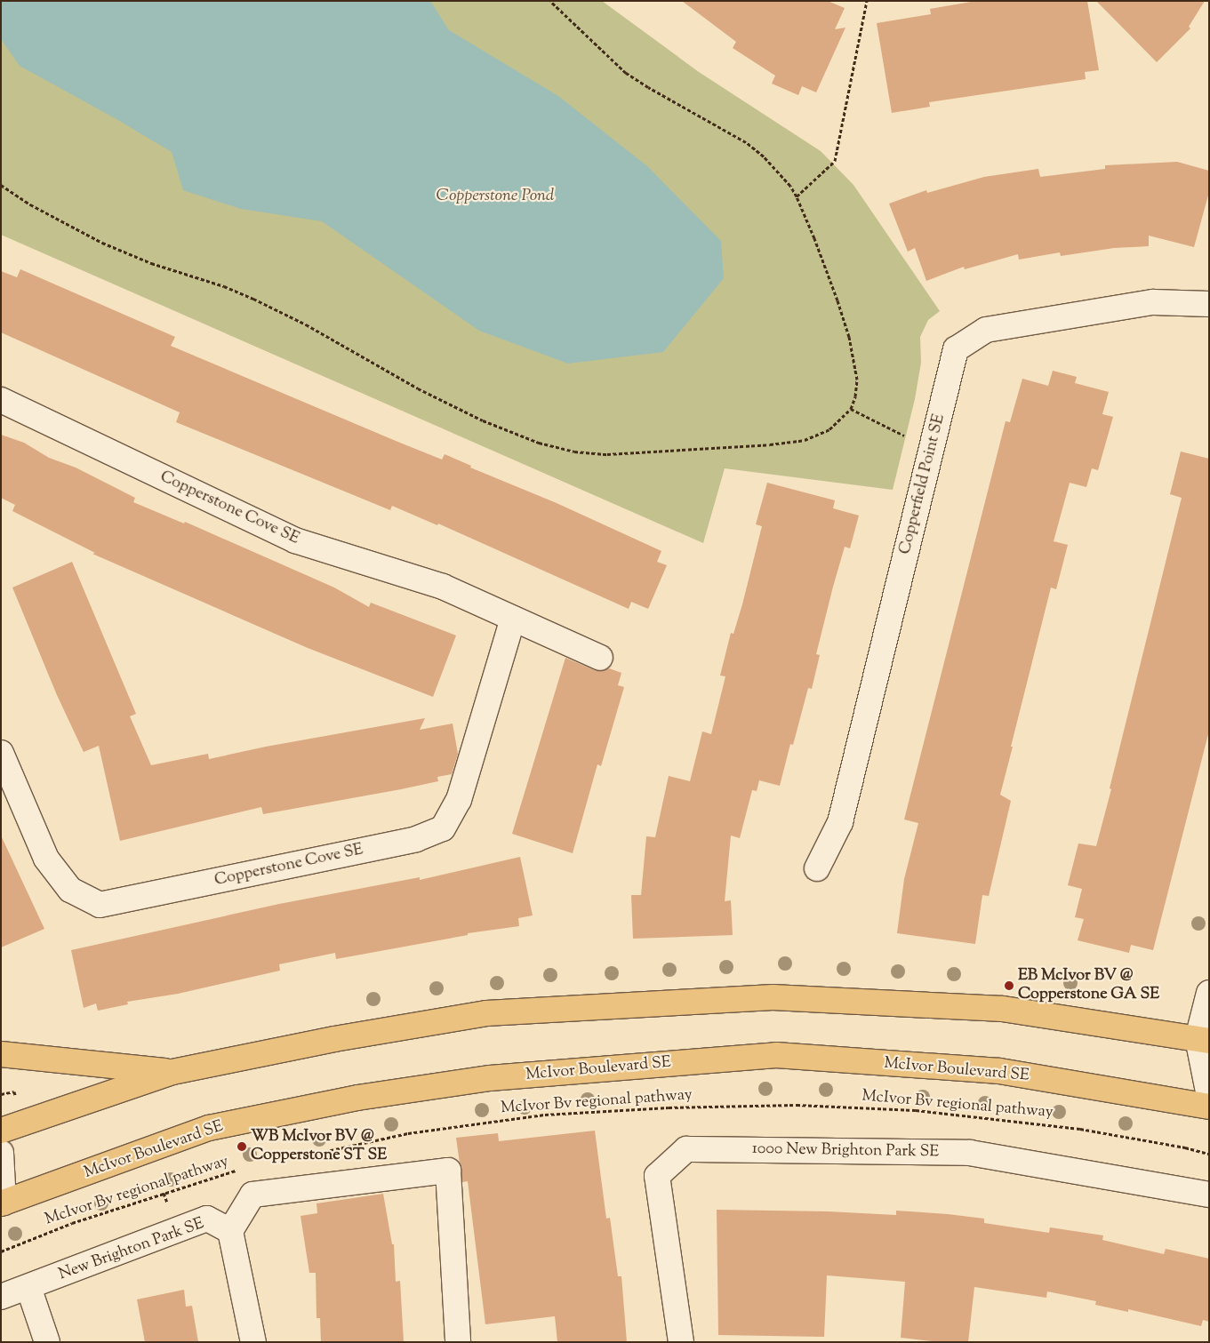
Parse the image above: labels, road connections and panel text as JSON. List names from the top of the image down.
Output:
{
  "streets": {
    "main road": ["McIvor Boulevard SE"],
    "street": [
      "Copperfield Point SE",
      "Copperstone Cove SE",
      "1000 New Brighton Park SE",
      "New Brighton Park SE"
    ],
    "path": ["McIvor Bv regional pathway"]
  },
  "water": ["Copperstone Pond"],
  "places": ["EB McIvor BV @ Copperstone GA SE", "WB McIvor BV @ Copperstone ST SE"]
}
